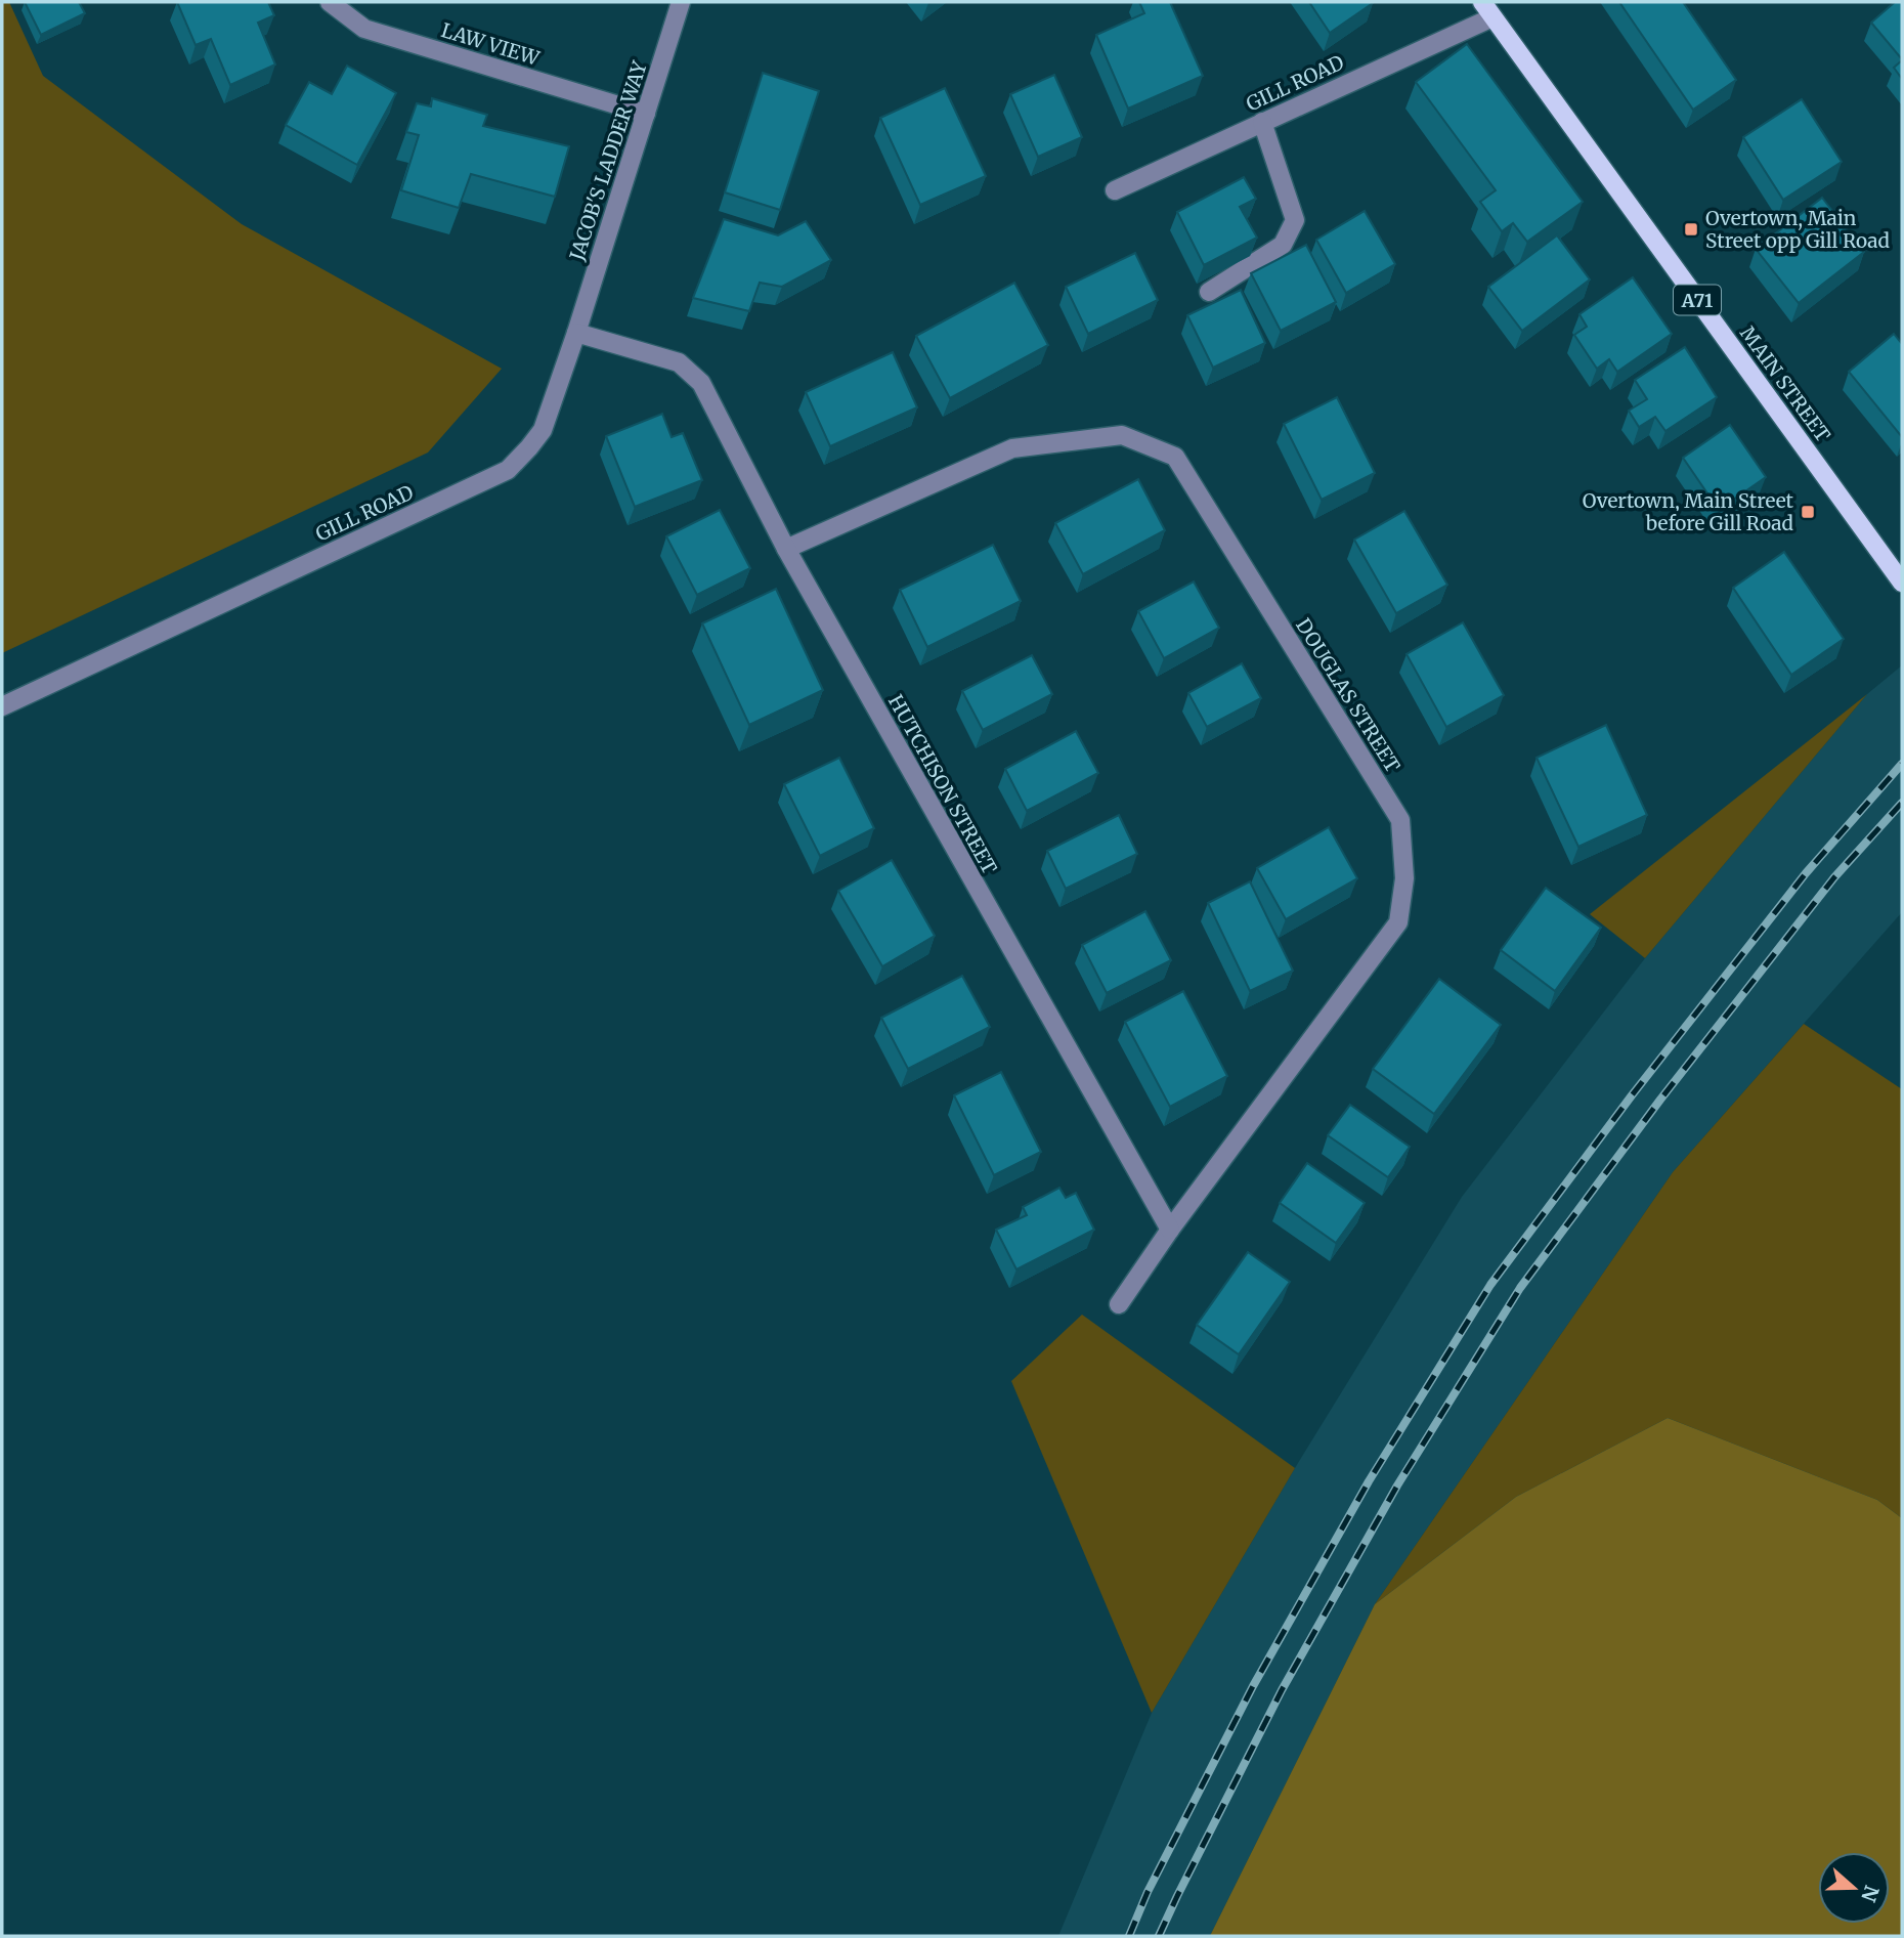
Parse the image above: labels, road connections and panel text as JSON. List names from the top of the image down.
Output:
{
  "streets": {
    "main road": ["A71", "MAIN STREET"],
    "street": [
      "LAW VIEW",
      "GILL ROAD",
      "JACOB'S LADDER WAY",
      "DOUGLAS STREET",
      "HUTCHISON STREET"
    ]
  },
  "crossings": [
    ["LAW VIEW", "JACOB'S LADDER WAY"],
    ["GILL ROAD", "JACOB'S LADDER WAY"],
    ["GILL ROAD", "MAIN STREET"],
    ["GILL ROAD", "HUTCHISON STREET"],
    ["JACOB'S LADDER WAY", "HUTCHISON STREET"],
    ["DOUGLAS STREET", "HUTCHISON STREET"]
  ],
  "places": {
    "transit": ["Overtown, Main Street opp Gill Road", "Overtown, Main Street before Gill Road"]
  },
  "north": "right"
}
